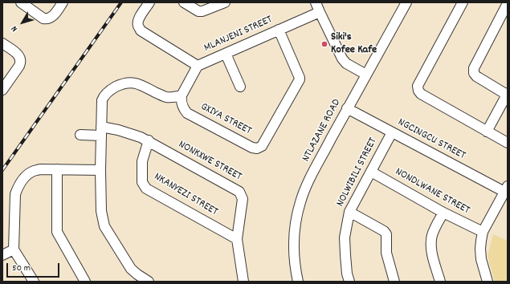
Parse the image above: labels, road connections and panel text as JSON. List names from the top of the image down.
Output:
{
  "streets": {
    "street": [
      "MLANJENI STREET",
      "GXIYA STREET",
      "NTLAZANE ROAD",
      "NGCINGCU STREET",
      "NONKXWE STREET",
      "NOLWIBILI STREET",
      "NONDLWANE STREET",
      "NKANYEZI STREET"
    ]
  },
  "crossings": [
    ["MLANJENI STREET", "GXIYA STREET"],
    ["NTLAZANE ROAD", "NGCINGCU STREET"],
    ["NGCINGCU STREET", "NOLWIBILI STREET"],
    ["NONKXWE STREET", "NKANYEZI STREET"],
    ["NOLWIBILI STREET", "NONDLWANE STREET"]
  ],
  "places": ["Siki's Kofee Kafe"],
  "scale_bar": "50 m",
  "north": "bottom left"
}
